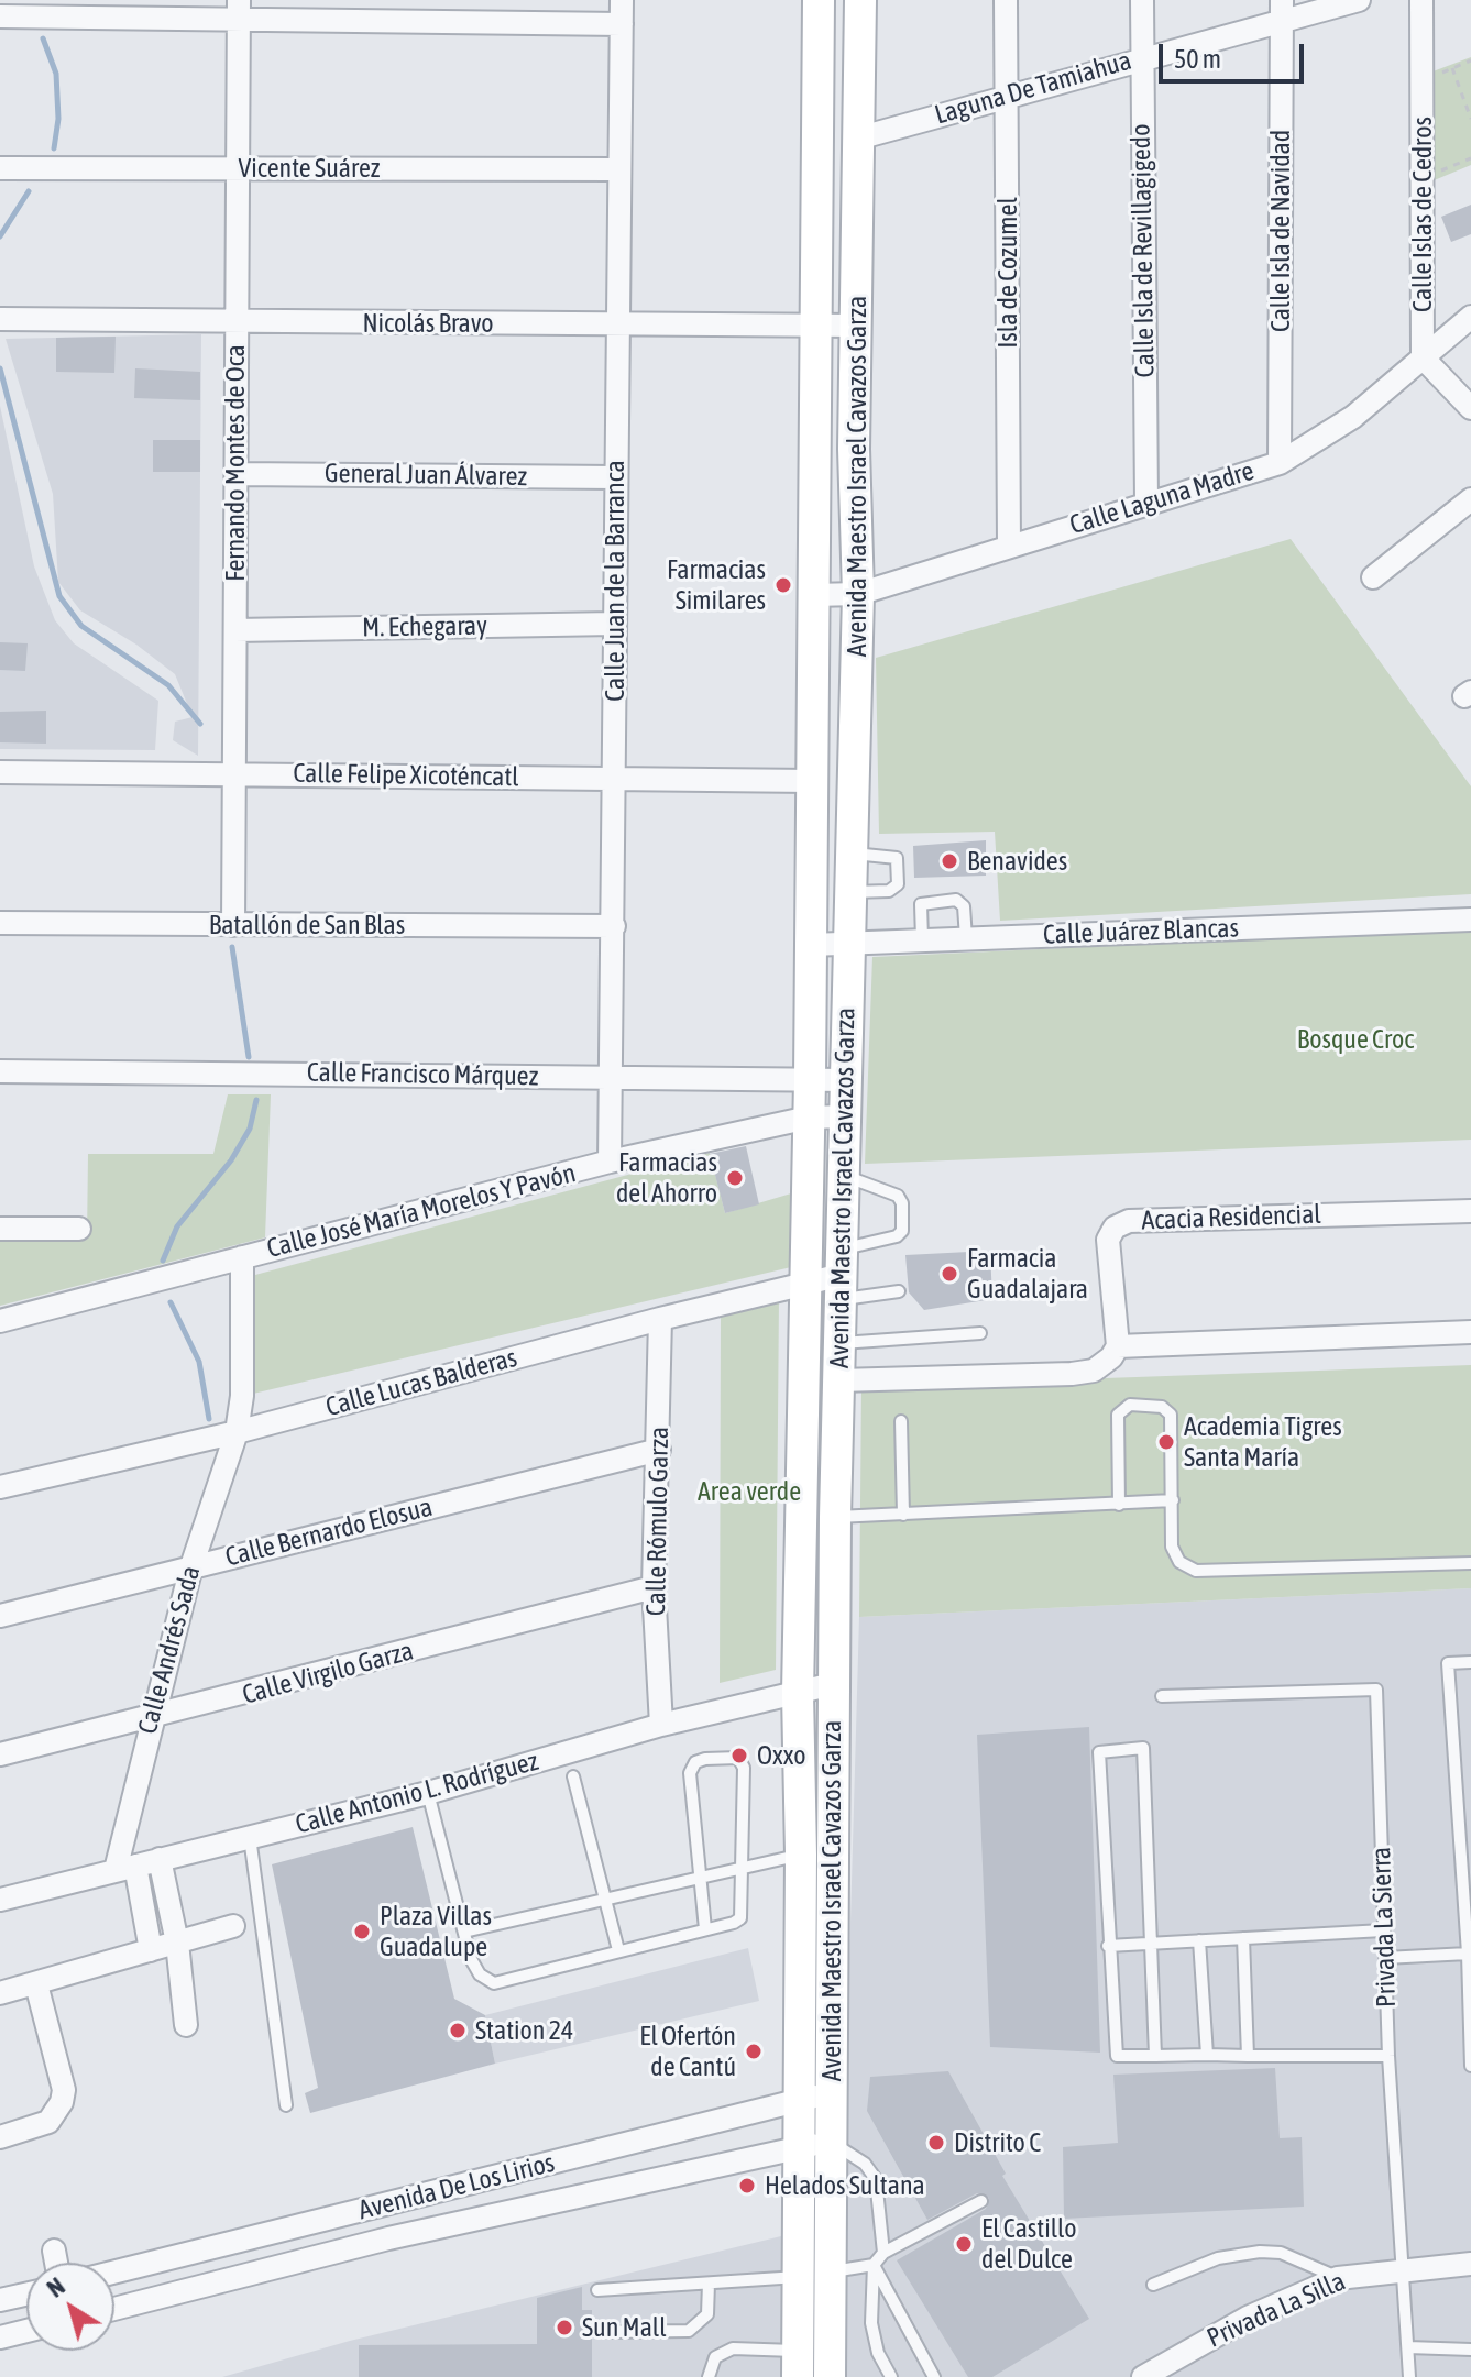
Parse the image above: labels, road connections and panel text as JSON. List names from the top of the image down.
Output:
{
  "streets": {
    "main road": ["Avenida Maestro Israel Cavazos Garza"],
    "street": [
      "Laguna De Tamiahua",
      "Vicente Suárez",
      "Calle Islas de Cedros",
      "Calle Isla de Navidad",
      "Calle Isla de Revillagigedo",
      "Isla de Cozumel",
      "Nicolás Bravo",
      "Fernando Montes de Oca",
      "General Juan Álvarez",
      "Calle Laguna Madre",
      "Calle Juan de la Barranca",
      "M. Echegaray",
      "Calle Felipe Xicoténcatl",
      "Batallón de San Blas",
      "Calle Juárez Blancas",
      "Calle Francisco Márquez",
      "Calle José María Morelos Y Pavón",
      "Acacia Residencial",
      "Calle Lucas Balderas",
      "Calle Rómulo Garza",
      "Calle Bernardo Elosua",
      "Calle Andrés Sada",
      "Calle Virgilo Garza",
      "Calle Antonio L. Rodríguez",
      "Avenida De Los Lirios",
      "Privada La Silla"
    ],
    "lane": ["Privada La Sierra"]
  },
  "crossings": [
    ["Laguna De Tamiahua", "Calle Isla de Navidad"],
    ["Laguna De Tamiahua", "Calle Isla de Revillagigedo"],
    ["Laguna De Tamiahua", "Isla de Cozumel"],
    ["Laguna De Tamiahua", "Avenida Maestro Israel Cavazos Garza"],
    ["Vicente Suárez", "Fernando Montes de Oca"],
    ["Vicente Suárez", "Calle Juan de la Barranca"],
    ["Calle Islas de Cedros", "Calle Laguna Madre"],
    ["Calle Isla de Navidad", "Calle Laguna Madre"],
    ["Calle Isla de Revillagigedo", "Calle Laguna Madre"],
    ["Isla de Cozumel", "Calle Laguna Madre"],
    ["Nicolás Bravo", "Fernando Montes de Oca"],
    ["Nicolás Bravo", "Avenida Maestro Israel Cavazos Garza"],
    ["Nicolás Bravo", "Calle Juan de la Barranca"],
    ["Fernando Montes de Oca", "General Juan Álvarez"],
    ["Fernando Montes de Oca", "M. Echegaray"],
    ["Fernando Montes de Oca", "Calle Felipe Xicoténcatl"],
    ["Fernando Montes de Oca", "Batallón de San Blas"],
    ["General Juan Álvarez", "Calle Juan de la Barranca"],
    ["Avenida Maestro Israel Cavazos Garza", "Calle Laguna Madre"],
    ["Avenida Maestro Israel Cavazos Garza", "Calle Felipe Xicoténcatl"],
    ["Avenida Maestro Israel Cavazos Garza", "Calle Juárez Blancas"],
    ["Avenida Maestro Israel Cavazos Garza", "Calle Francisco Márquez"],
    ["Avenida Maestro Israel Cavazos Garza", "Calle José María Morelos Y Pavón"],
    ["Avenida Maestro Israel Cavazos Garza", "Calle Lucas Balderas"],
    ["Avenida Maestro Israel Cavazos Garza", "Calle Antonio L. Rodríguez"],
    ["Avenida Maestro Israel Cavazos Garza", "Avenida De Los Lirios"],
    ["Calle Juan de la Barranca", "M. Echegaray"],
    ["Calle Juan de la Barranca", "Calle Felipe Xicoténcatl"],
    ["Calle Juan de la Barranca", "Batallón de San Blas"],
    ["Calle Juan de la Barranca", "Calle Francisco Márquez"],
    ["Calle Juan de la Barranca", "Calle José María Morelos Y Pavón"],
    ["Calle José María Morelos Y Pavón", "Calle Andrés Sada"],
    ["Calle Lucas Balderas", "Calle Rómulo Garza"],
    ["Calle Lucas Balderas", "Calle Andrés Sada"],
    ["Calle Rómulo Garza", "Calle Bernardo Elosua"],
    ["Calle Rómulo Garza", "Calle Virgilo Garza"],
    ["Calle Rómulo Garza", "Calle Antonio L. Rodríguez"],
    ["Calle Bernardo Elosua", "Calle Andrés Sada"],
    ["Calle Andrés Sada", "Calle Virgilo Garza"],
    ["Calle Andrés Sada", "Calle Antonio L. Rodríguez"],
    ["Privada La Sierra", "Privada La Silla"]
  ],
  "parks": ["Bosque Croc", "Area verde"],
  "places": [
    "Farmacias Similares",
    "Benavides",
    "Farmacias del Ahorro",
    "Farmacia Guadalajara",
    "Academia Tigres Santa María",
    "Oxxo",
    "Plaza Villas Guadalupe",
    "Station 24",
    "El Ofertón de Cantú",
    "Distrito C",
    "Helados Sultana",
    "El Castillo del Dulce",
    "Sun Mall"
  ],
  "scale_bar": "50 m",
  "north": "top left"
}
